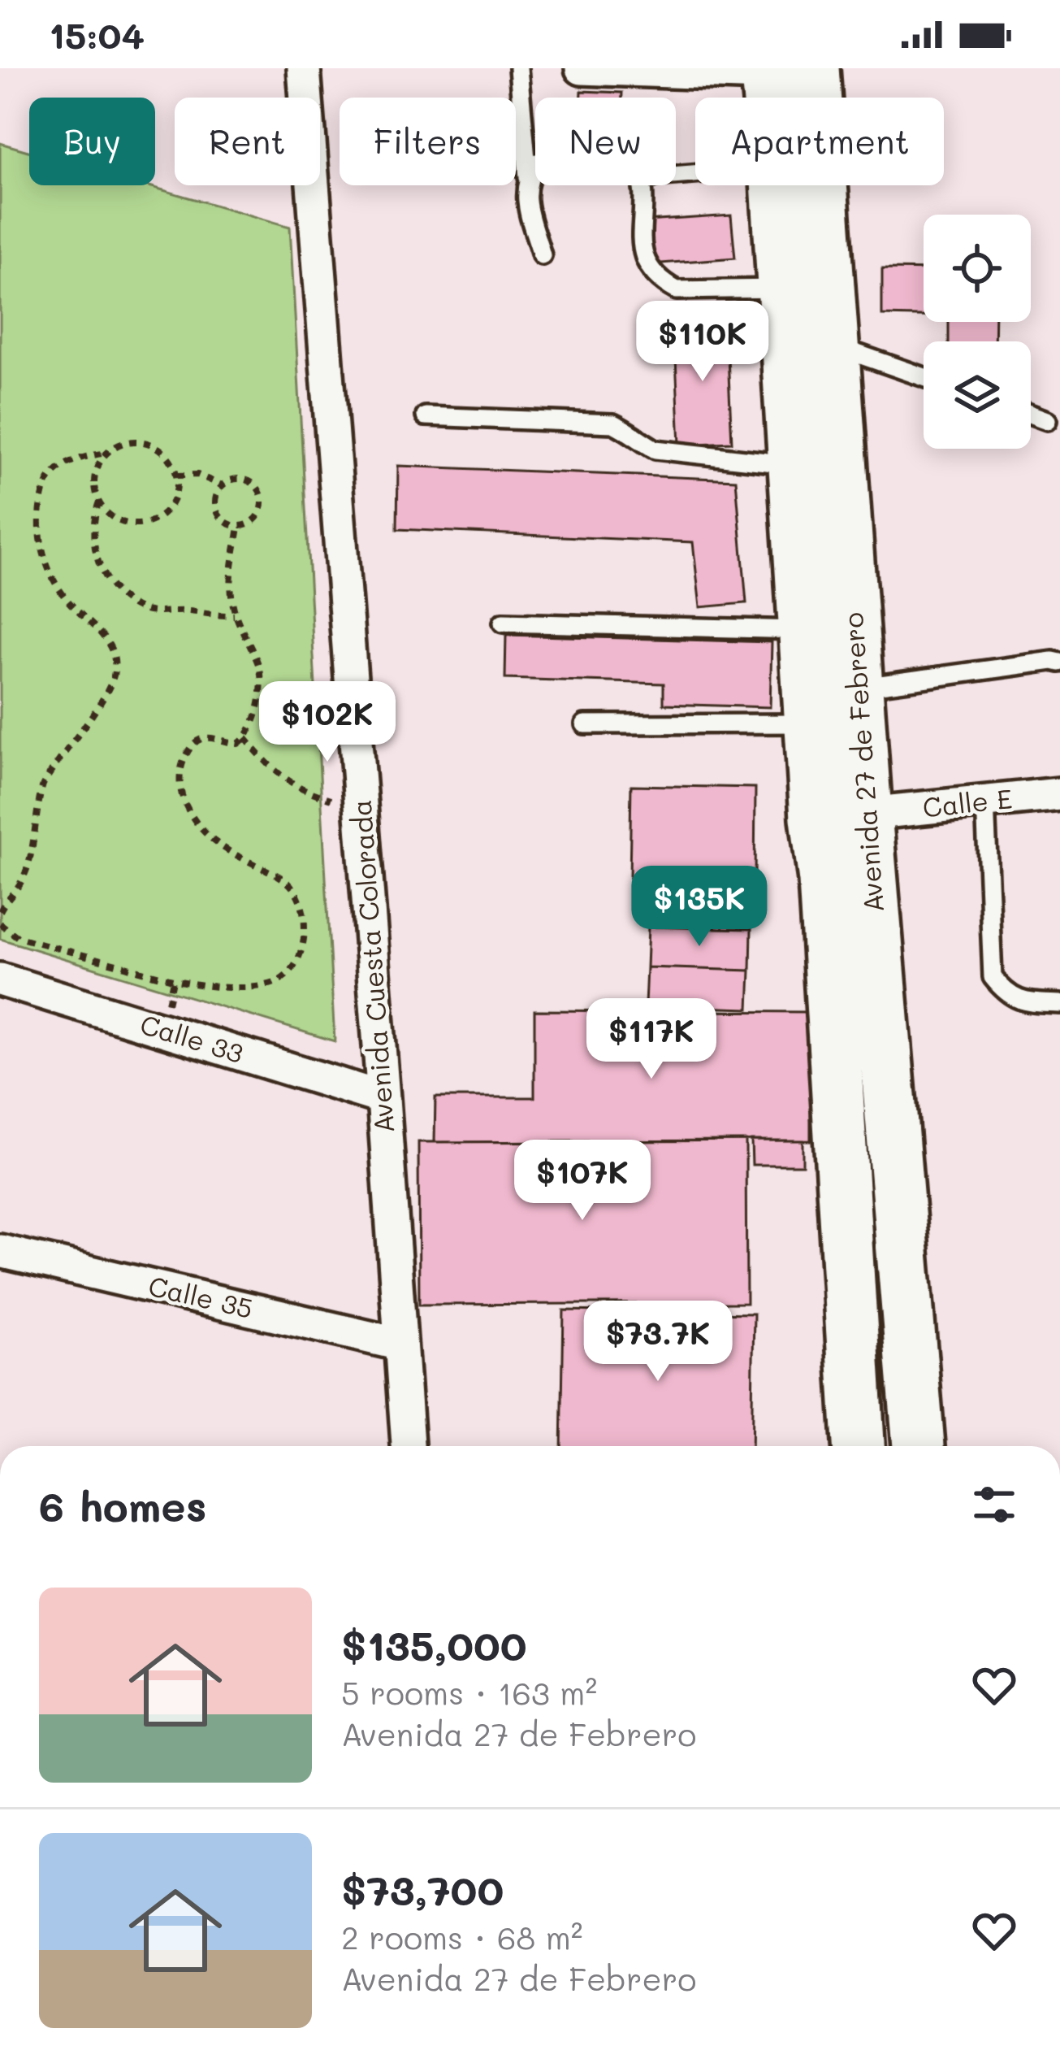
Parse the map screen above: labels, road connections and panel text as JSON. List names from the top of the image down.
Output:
{
  "streets": {
    "main road": ["Avenida 27 de Febrero"],
    "street": [
      "Calle E",
      "Avenida Cuesta Colorada",
      "Calle 33",
      "Calle 35"
    ]
  },
  "crossings": [
    ["Avenida 27 de Febrero", "Calle E"],
    ["Avenida Cuesta Colorada", "Calle 33"],
    ["Avenida Cuesta Colorada", "Calle 35"]
  ],
  "page": {
    "status": "15:04",
    "chip": [
      "Buy",
      "Rent",
      "Filters",
      "New",
      "Apartment"
    ],
    "price": [
      "$110K",
      "$102K",
      "$135K",
      "$117K",
      "$107K",
      "$73.7K"
    ],
    "heading": "6 homes",
    "list": [
      {
        "name": "$135,000",
        "note": "5 rooms · 163 m² · Avenida 27 de Febrero"
      },
      {
        "name": "$73,700",
        "note": "2 rooms · 68 m² · Avenida 27 de Febrero"
      }
    ]
  }
}
